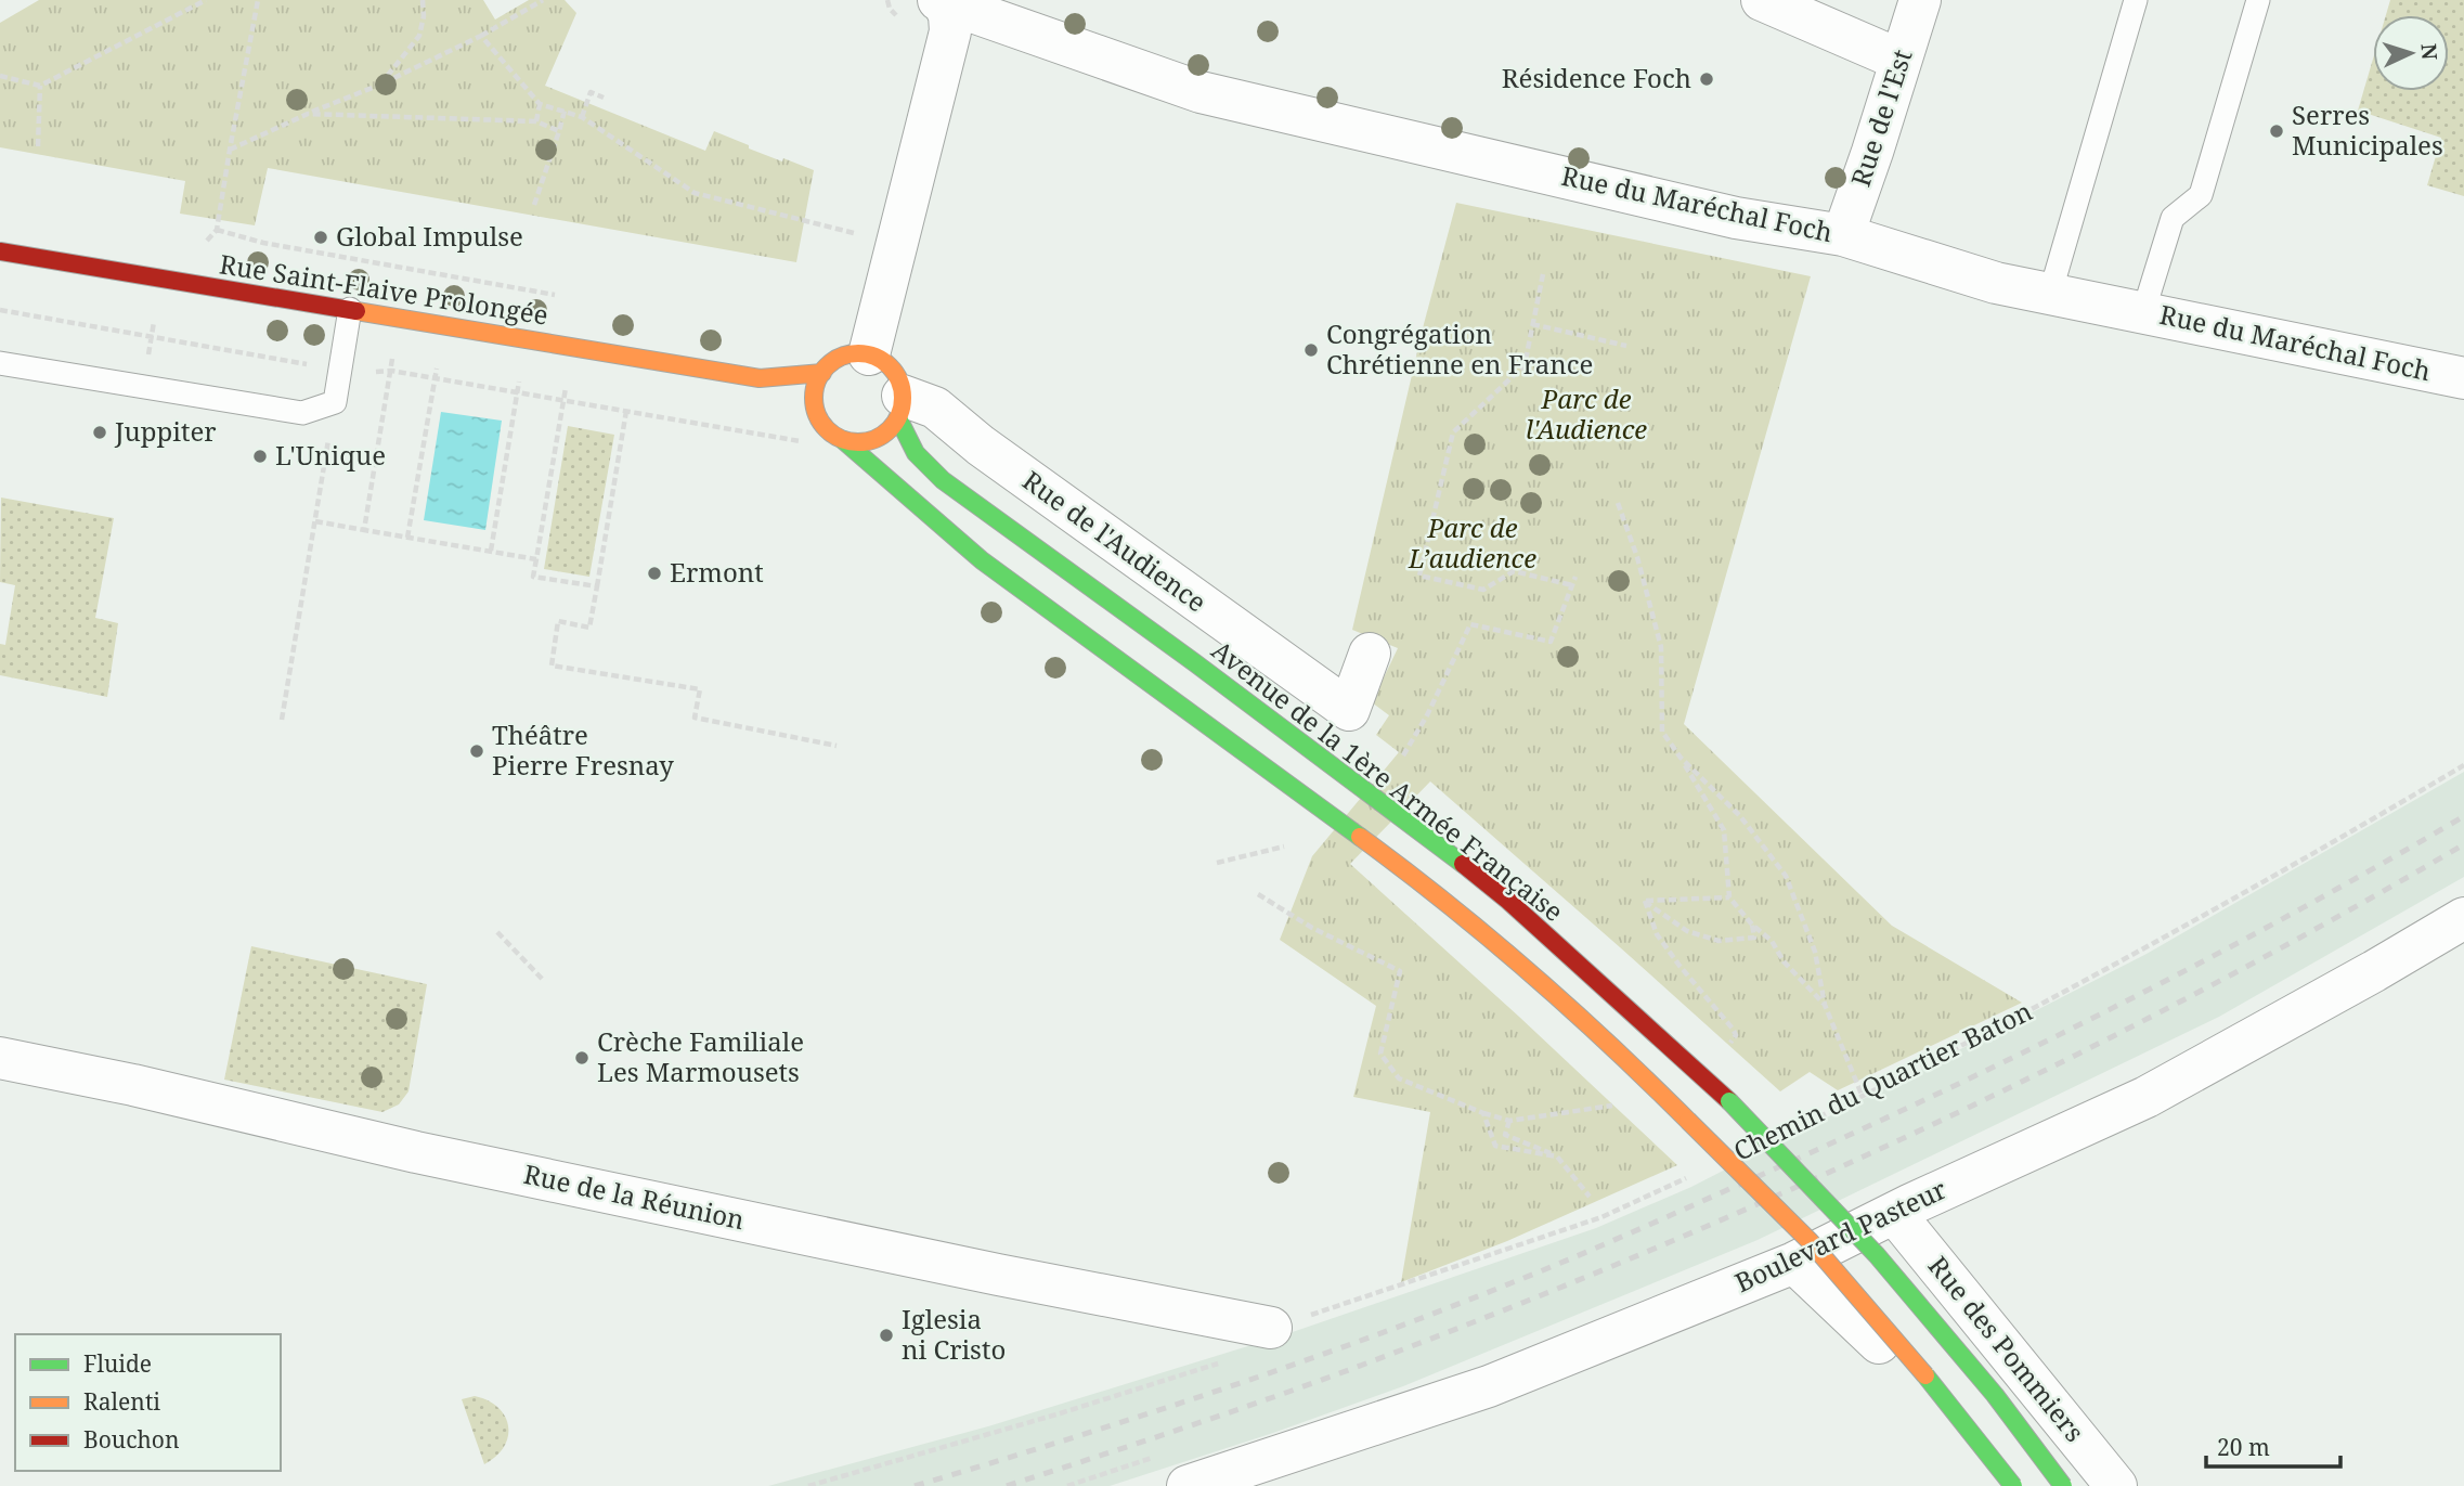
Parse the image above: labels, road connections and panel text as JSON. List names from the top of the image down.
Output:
{
  "streets": {
    "main road": ["Rue Saint-Flaive Prolongée", "Avenue de la 1ère Armée Française"],
    "street": [
      "Rue de l'Est",
      "Rue du Maréchal Foch",
      "Rue de l'Audience",
      "Rue de la Réunion",
      "Boulevard Pasteur",
      "Rue des Pommiers"
    ],
    "path": ["Chemin du Quartier Baton"]
  },
  "crossings": [
    ["Rue de l'Est", "Rue du Maréchal Foch"],
    ["Rue Saint-Flaive Prolongée", "Rue de l'Audience"],
    ["Rue Saint-Flaive Prolongée", "Avenue de la 1ère Armée Française"],
    ["Rue de l'Audience", "Avenue de la 1ère Armée Française"],
    ["Boulevard Pasteur", "Rue des Pommiers"]
  ],
  "parks": ["Parc de l'Audience", "Parc de L’audience"],
  "places": [
    "Résidence Foch",
    "Serres Municipales",
    "Global Impulse",
    "Congrégation Chrétienne en France",
    "Juppiter",
    "L'Unique",
    "Ermont",
    "Théâtre Pierre Fresnay",
    "Crèche Familiale Les Marmousets",
    "Iglesia ni Cristo"
  ],
  "legend": ["Fluide", "Ralenti", "Bouchon"],
  "scale_bar": "20 m",
  "north": "right"
}
